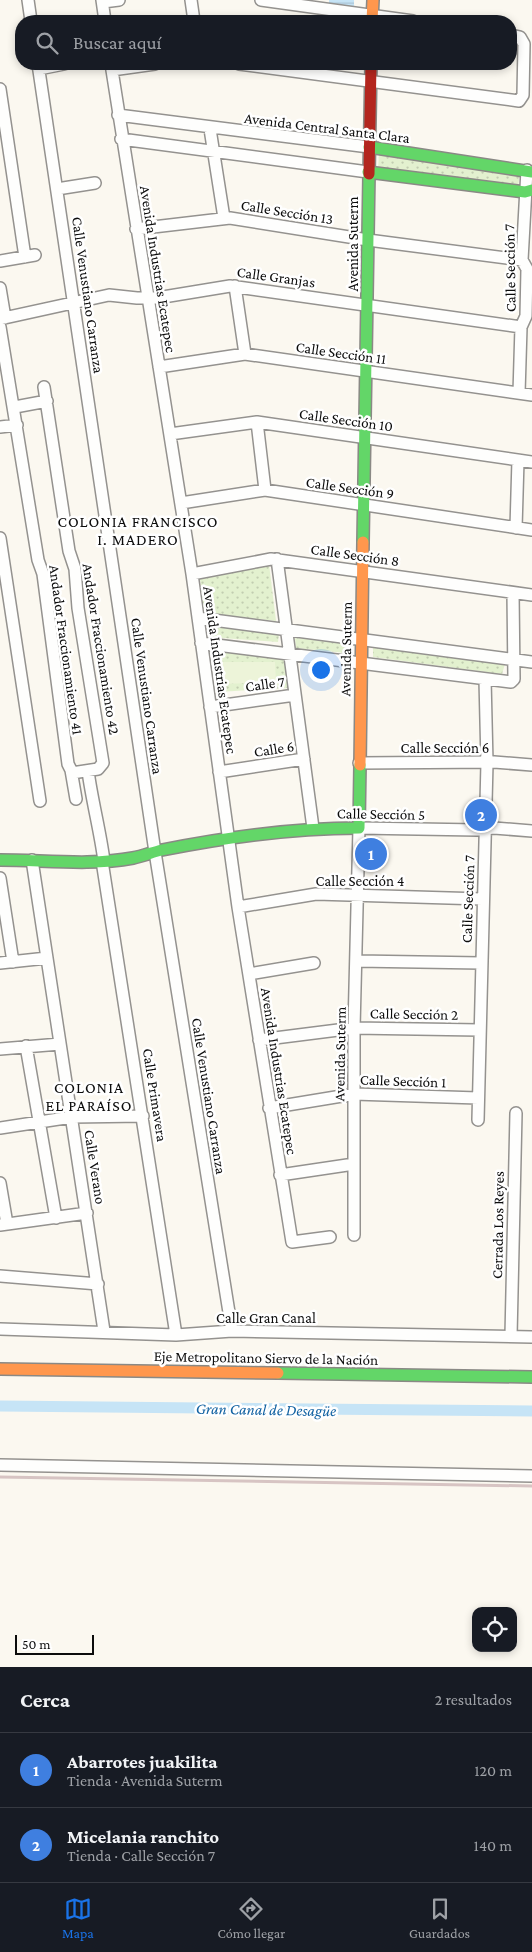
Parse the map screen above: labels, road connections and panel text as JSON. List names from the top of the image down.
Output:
{
  "streets": {
    "main road": [
      "Avenida Central Santa Clara",
      "Avenida Suterm",
      "Calle Sección 5",
      "Eje Metropolitano Siervo de la Nación"
    ],
    "street": [
      "Calle Sección 13",
      "Calle Sección 7",
      "Avenida Industrias Ecatepec",
      "Calle Granjas",
      "Calle Venustiano Carranza",
      "Calle Sección 11",
      "Calle Sección 10",
      "Calle Sección 9",
      "Calle Sección 8",
      "Andador Fraccionamiento 42",
      "Andador Fraccionamiento 41",
      "Calle 7",
      "Calle Sección 6",
      "Calle 6",
      "Calle Sección 4",
      "Calle Sección 2",
      "Calle Sección 1",
      "Calle Primavera",
      "Calle Verano",
      "Cerrada Los Reyes",
      "Calle Gran Canal"
    ]
  },
  "crossings": [
    ["Avenida Central Santa Clara", "Avenida Suterm"],
    ["Avenida Central Santa Clara", "Calle Sección 7"],
    ["Avenida Central Santa Clara", "Avenida Industrias Ecatepec"],
    ["Calle Sección 13", "Avenida Suterm"],
    ["Calle Sección 13", "Calle Sección 7"],
    ["Calle Sección 13", "Avenida Industrias Ecatepec"],
    ["Avenida Suterm", "Calle Granjas"],
    ["Avenida Suterm", "Calle Sección 11"],
    ["Avenida Suterm", "Calle Sección 10"],
    ["Avenida Suterm", "Calle Sección 9"],
    ["Avenida Suterm", "Calle Sección 8"],
    ["Avenida Suterm", "Calle Sección 6"],
    ["Avenida Suterm", "Calle Sección 5"],
    ["Avenida Suterm", "Calle Sección 4"],
    ["Avenida Suterm", "Calle Sección 2"],
    ["Avenida Suterm", "Calle Sección 1"],
    ["Calle Sección 7", "Calle Granjas"],
    ["Calle Sección 7", "Calle Sección 11"],
    ["Calle Sección 7", "Calle Sección 6"],
    ["Calle Sección 7", "Calle Sección 5"],
    ["Calle Sección 7", "Calle Sección 4"],
    ["Calle Sección 7", "Calle Sección 2"],
    ["Calle Sección 7", "Calle Sección 1"],
    ["Avenida Industrias Ecatepec", "Calle Granjas"],
    ["Avenida Industrias Ecatepec", "Calle Sección 11"],
    ["Avenida Industrias Ecatepec", "Calle Sección 10"],
    ["Avenida Industrias Ecatepec", "Calle Sección 9"],
    ["Avenida Industrias Ecatepec", "Calle Sección 8"],
    ["Avenida Industrias Ecatepec", "Calle 7"],
    ["Avenida Industrias Ecatepec", "Calle 6"],
    ["Avenida Industrias Ecatepec", "Calle Sección 5"],
    ["Avenida Industrias Ecatepec", "Calle Sección 4"],
    ["Avenida Industrias Ecatepec", "Calle Sección 2"],
    ["Avenida Industrias Ecatepec", "Calle Sección 1"],
    ["Calle Granjas", "Calle Venustiano Carranza"],
    ["Calle Granjas", "Andador Fraccionamiento 41"],
    ["Calle Venustiano Carranza", "Calle Sección 5"],
    ["Calle Venustiano Carranza", "Calle Gran Canal"],
    ["Calle Sección 5", "Calle Primavera"],
    ["Calle Sección 5", "Calle Verano"],
    ["Calle Primavera", "Calle Gran Canal"],
    ["Calle Verano", "Calle Gran Canal"],
    ["Cerrada Los Reyes", "Calle Gran Canal"]
  ],
  "districts": ["COLONIA FRANCISCO I. MADERO", "COLONIA EL PARAÍSO"],
  "water": ["Gran Canal de Desagüe"],
  "scale_bar": "50 m",
  "page": {
    "search": "Buscar aquí",
    "pins": ["2", "1"],
    "scale": "50 m",
    "heading": ["Cerca", "2 resultados"],
    "list": [
      {
        "mark": "1",
        "name": "Abarrotes juakilita",
        "note": "Tienda · Avenida Suterm",
        "value": "120 m"
      },
      {
        "mark": "2",
        "name": "Micelania ranchito",
        "note": "Tienda · Calle Sección 7",
        "value": "140 m"
      }
    ],
    "nav": ["Mapa", "Cómo llegar", "Guardados"]
  }
}
